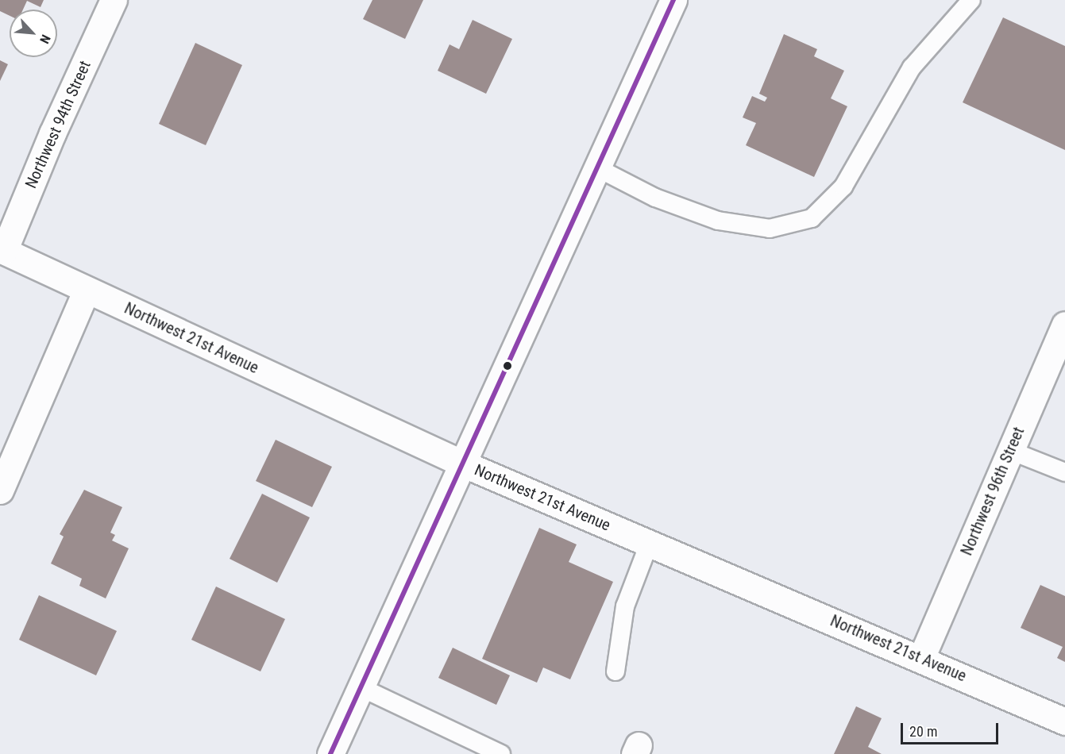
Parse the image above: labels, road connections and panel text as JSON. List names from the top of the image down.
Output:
{
  "streets": {
    "street": ["Northwest 94th Street", "Northwest 21st Avenue", "Northwest 96th Street"]
  },
  "crossings": [
    ["Northwest 94th Street", "Northwest 21st Avenue"],
    ["Northwest 21st Avenue", "Northwest 96th Street"]
  ],
  "scale_bar": "20 m",
  "north": "bottom right"
}
